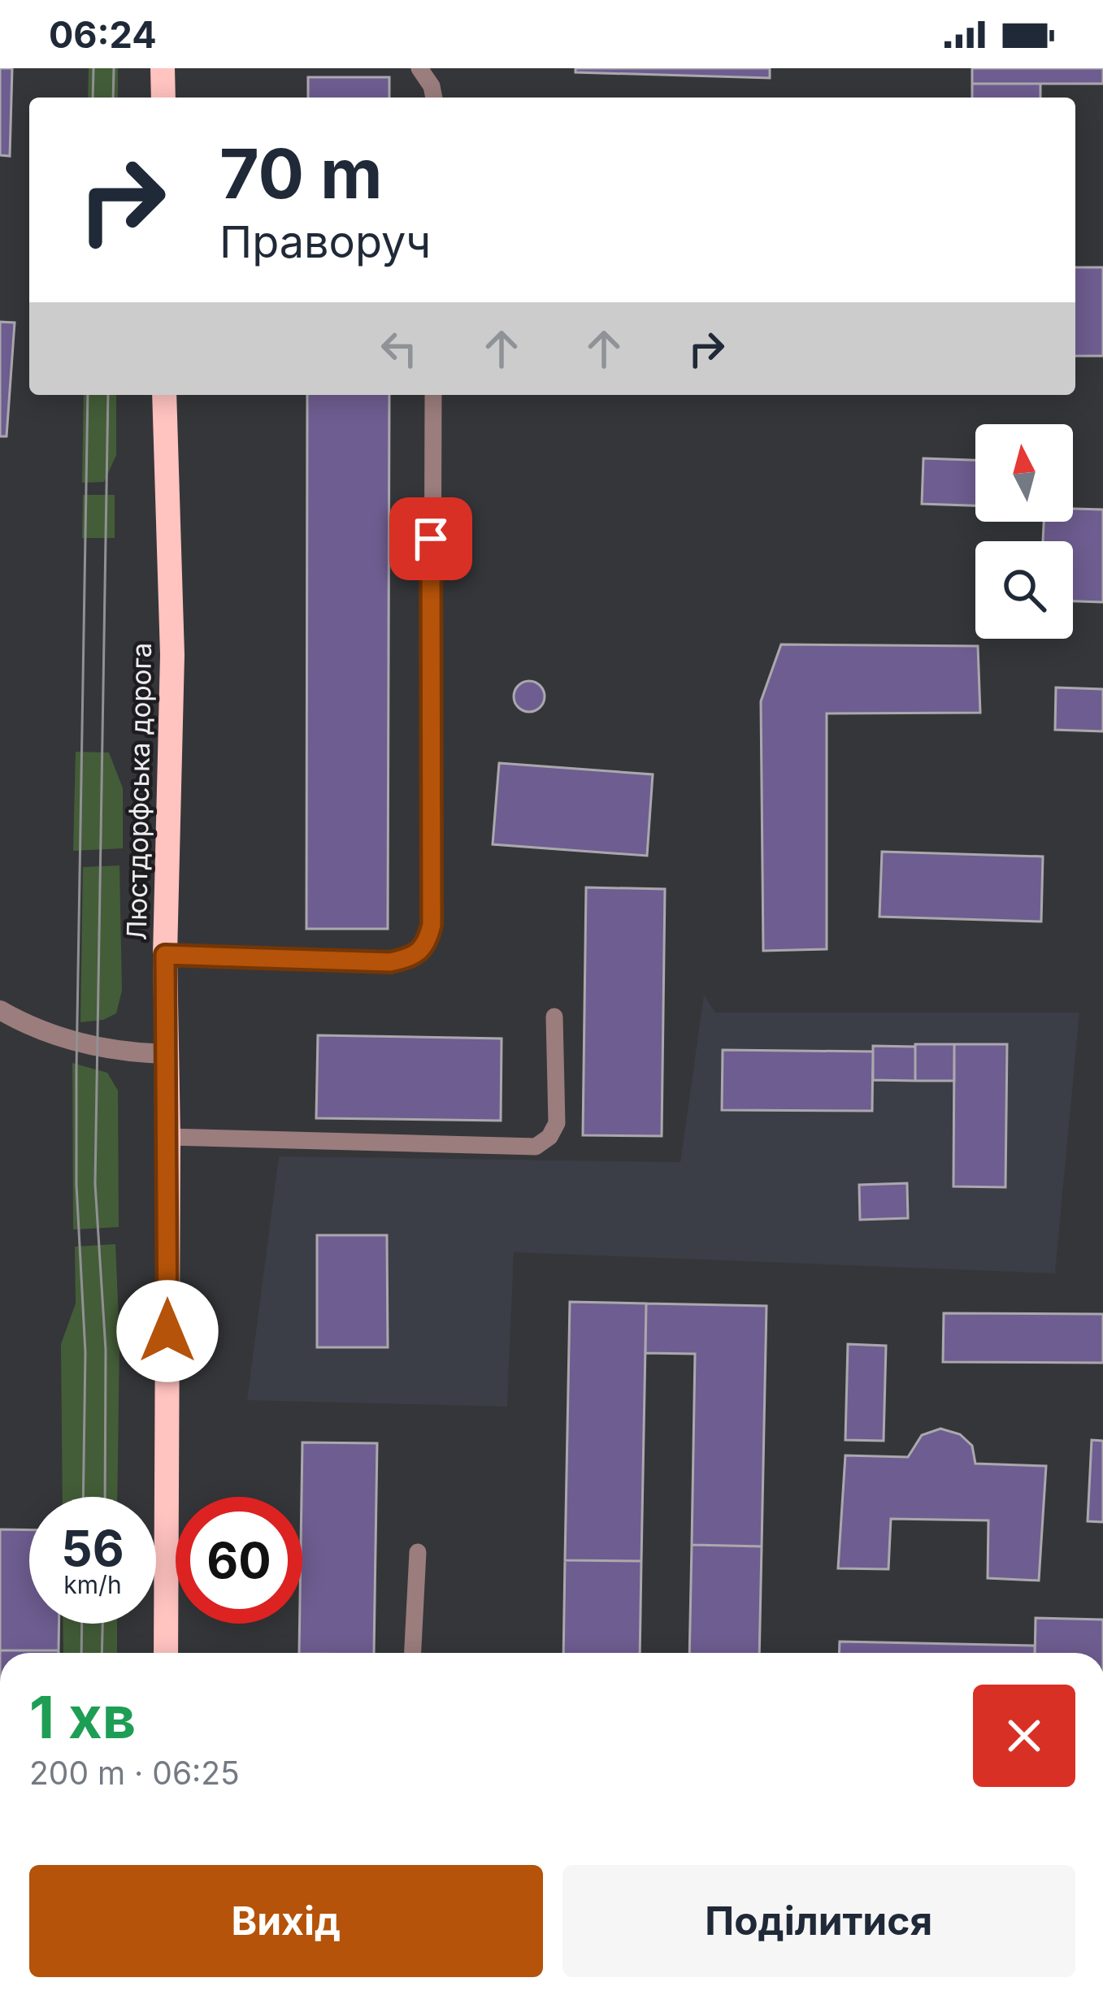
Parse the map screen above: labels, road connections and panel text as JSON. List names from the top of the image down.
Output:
{
  "streets": {
    "main road": ["Люстдорфська дорога"]
  },
  "north": "top",
  "page": {
    "status": "06:24",
    "turn": ["70 m", "Праворуч"],
    "speed": "56 km/h",
    "limit": "60",
    "heading": ["1 хв", "200 m · 06:25"],
    "buttons": ["Вихід", "Поділитися"]
  }
}
